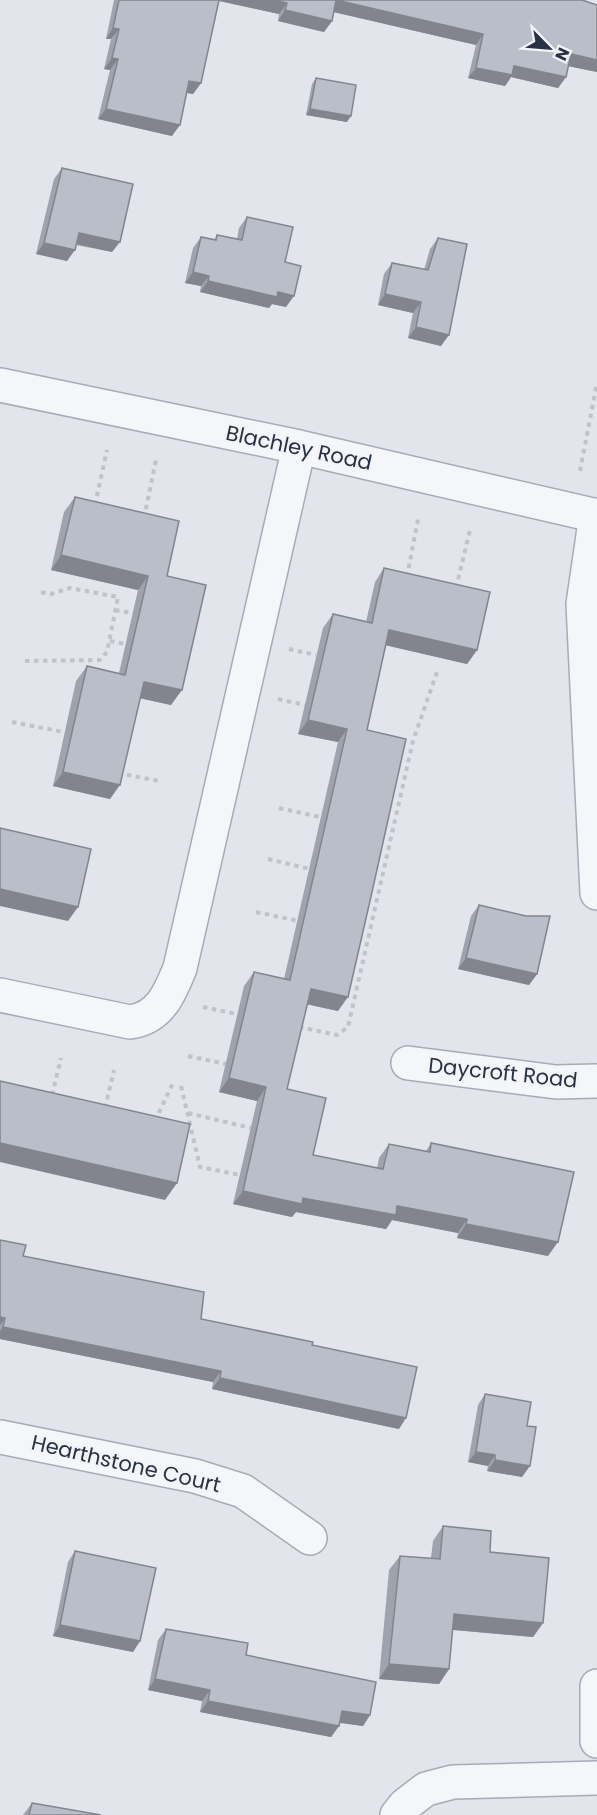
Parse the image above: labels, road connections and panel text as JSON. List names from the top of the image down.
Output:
{
  "streets": {
    "street": ["Blachley Road", "Daycroft Road", "Hearthstone Court"]
  },
  "north": "bottom right"
}
